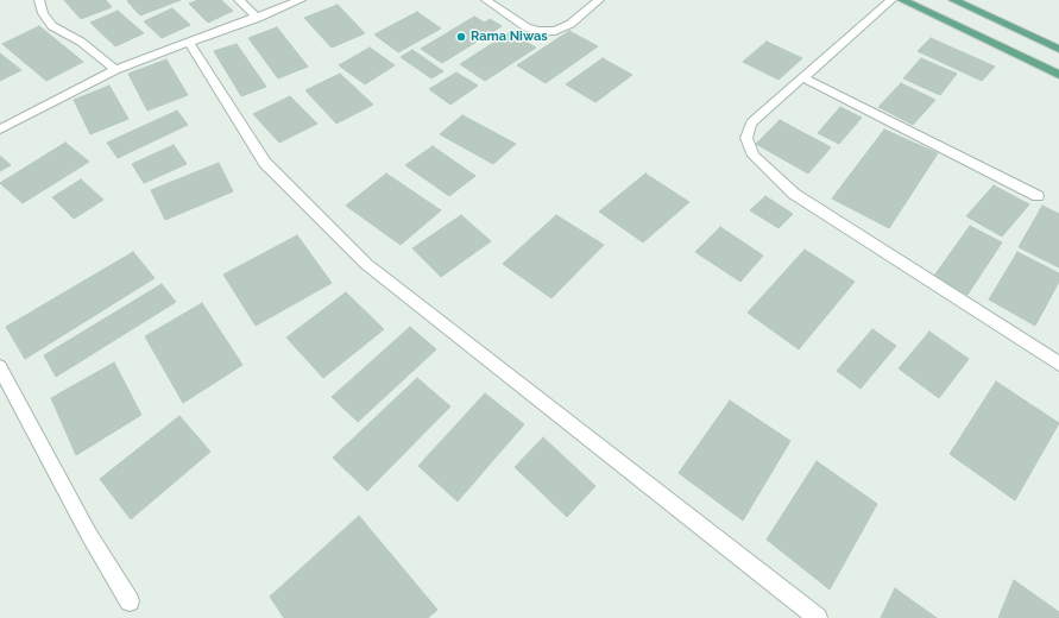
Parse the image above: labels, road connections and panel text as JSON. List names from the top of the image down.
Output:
{
  "places": ["Rama Niwas"]
}
